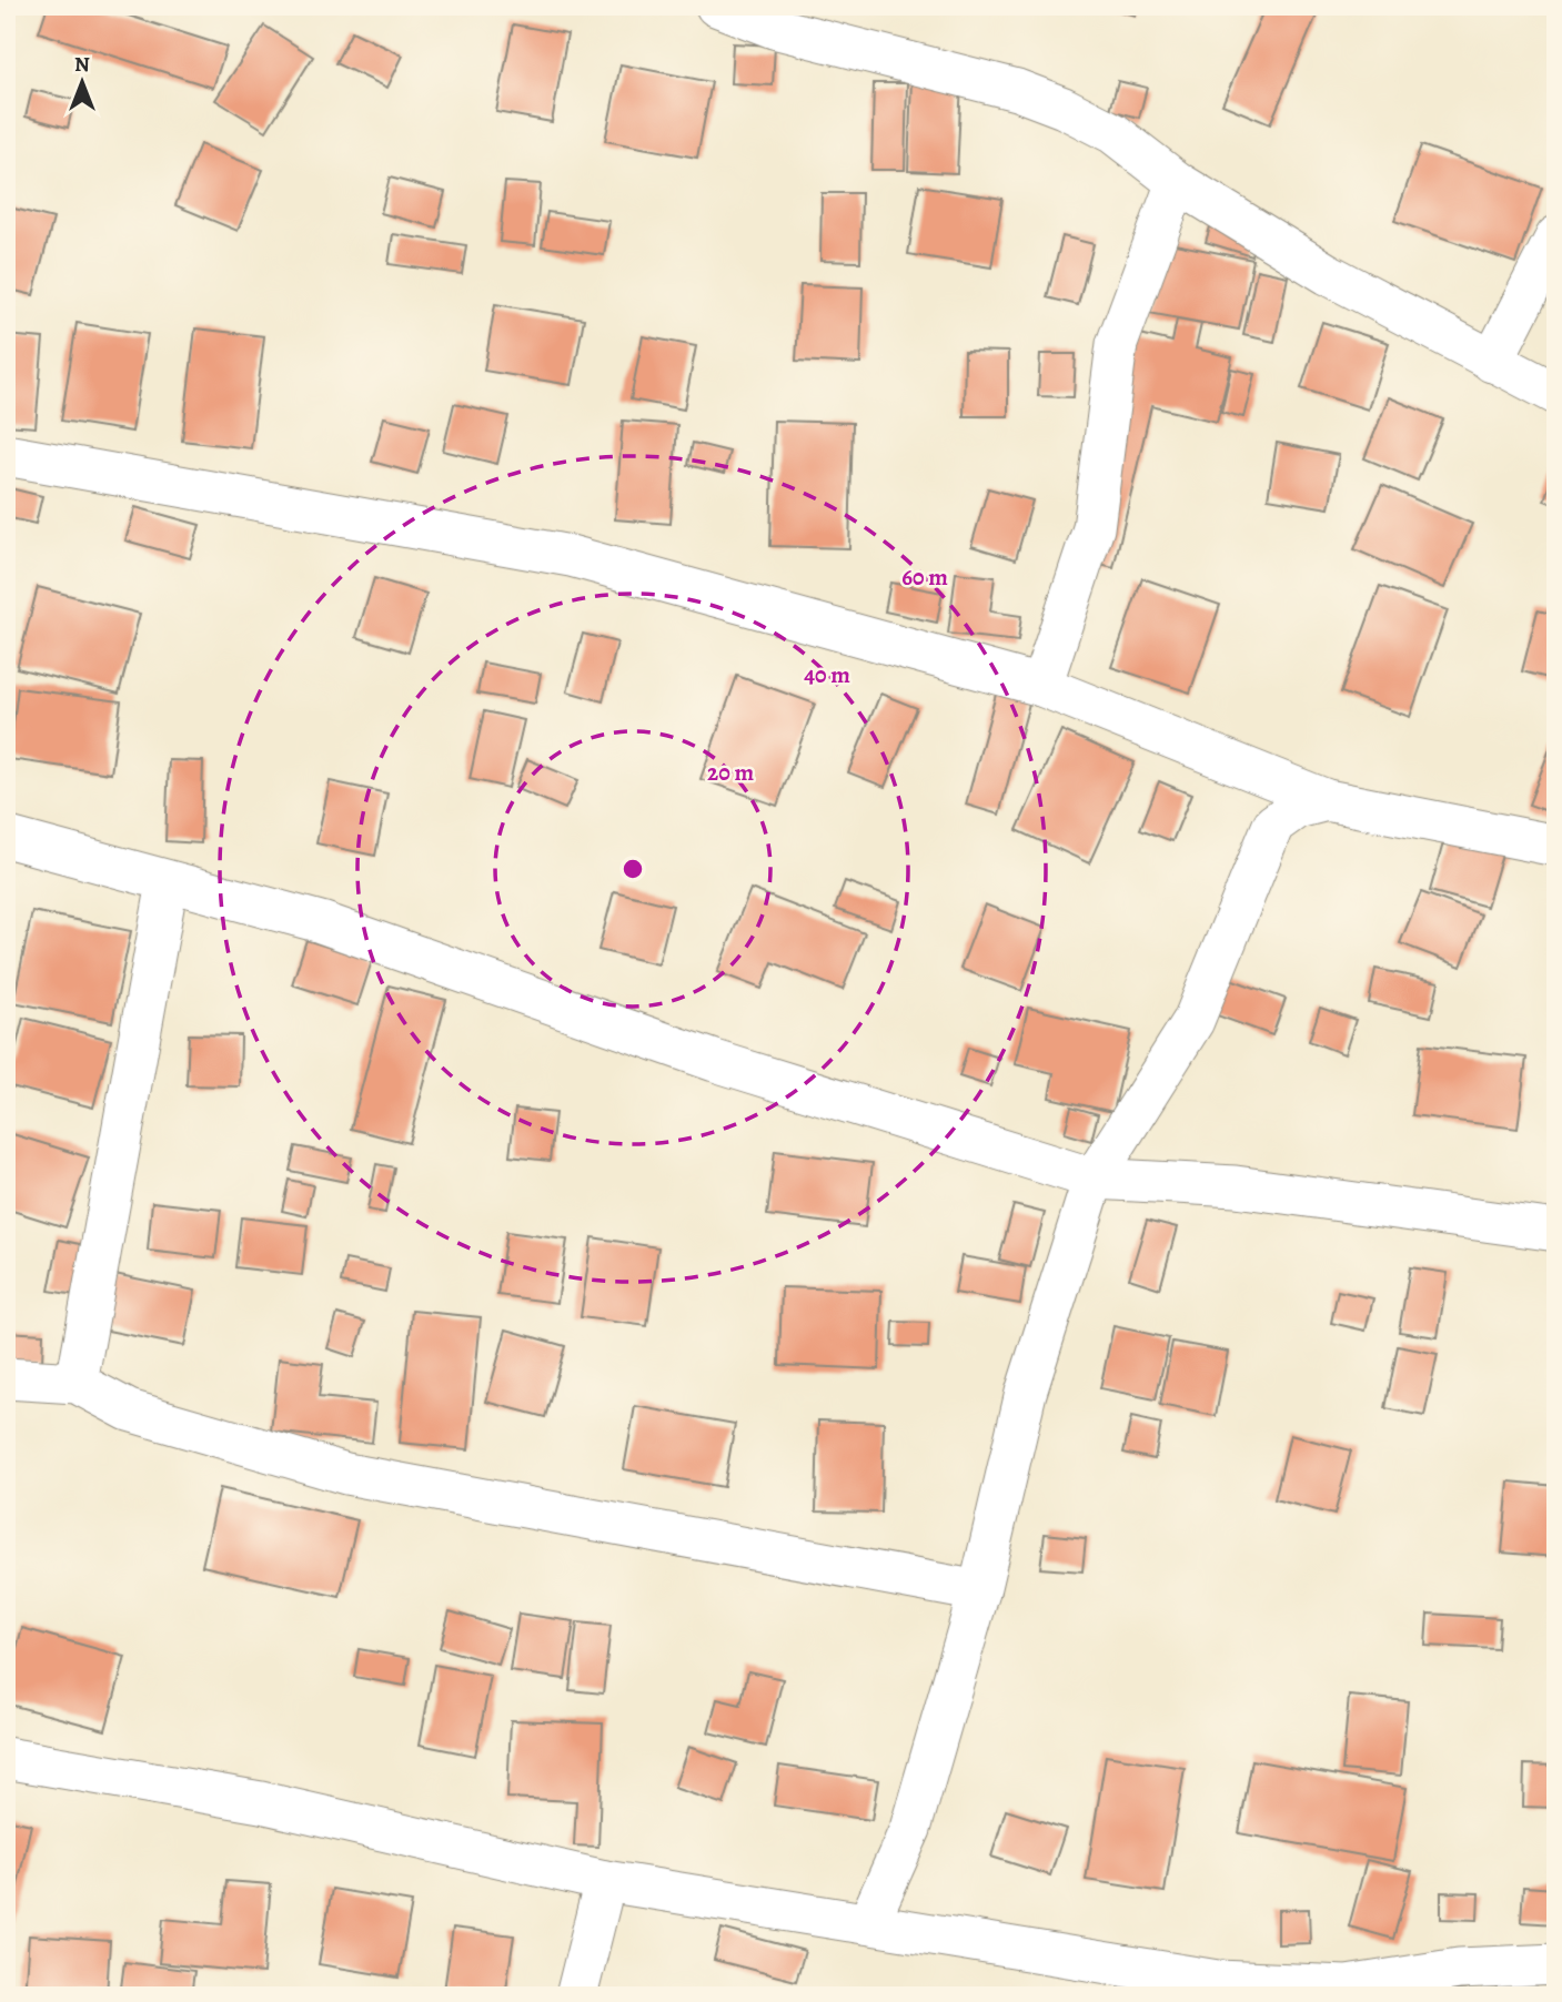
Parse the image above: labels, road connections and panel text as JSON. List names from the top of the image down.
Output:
{
  "north": "top",
  "rings": ["60 m", "40 m", "20 m"]
}
